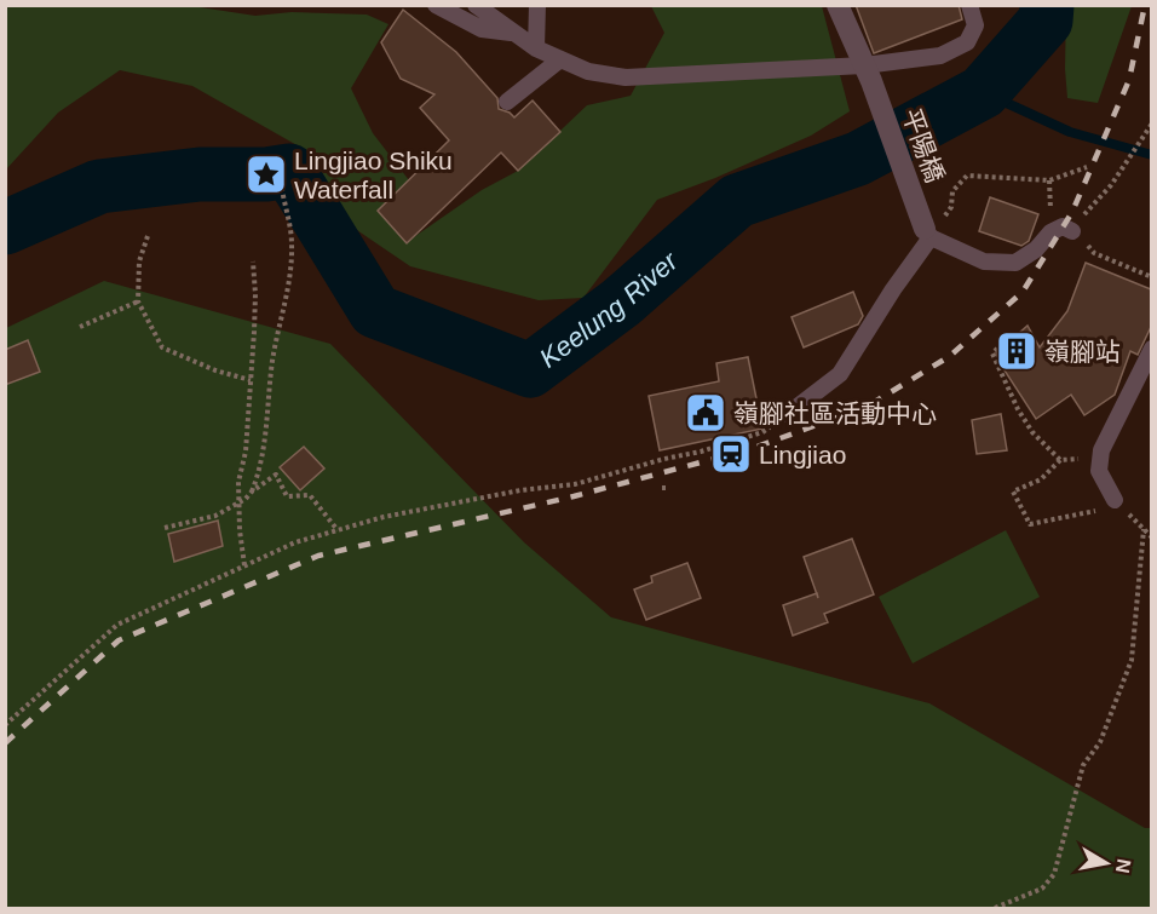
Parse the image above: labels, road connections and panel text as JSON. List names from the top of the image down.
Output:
{
  "streets": {
    "street": ["平陽橋"]
  },
  "water": ["Keelung River"],
  "places": {
    "place": ["Lingjiao Shiku Waterfall"],
    "building": ["嶺腳站"],
    "public building": ["嶺腳社區活動中心"],
    "station": ["Lingjiao"]
  },
  "north": "right"
}
